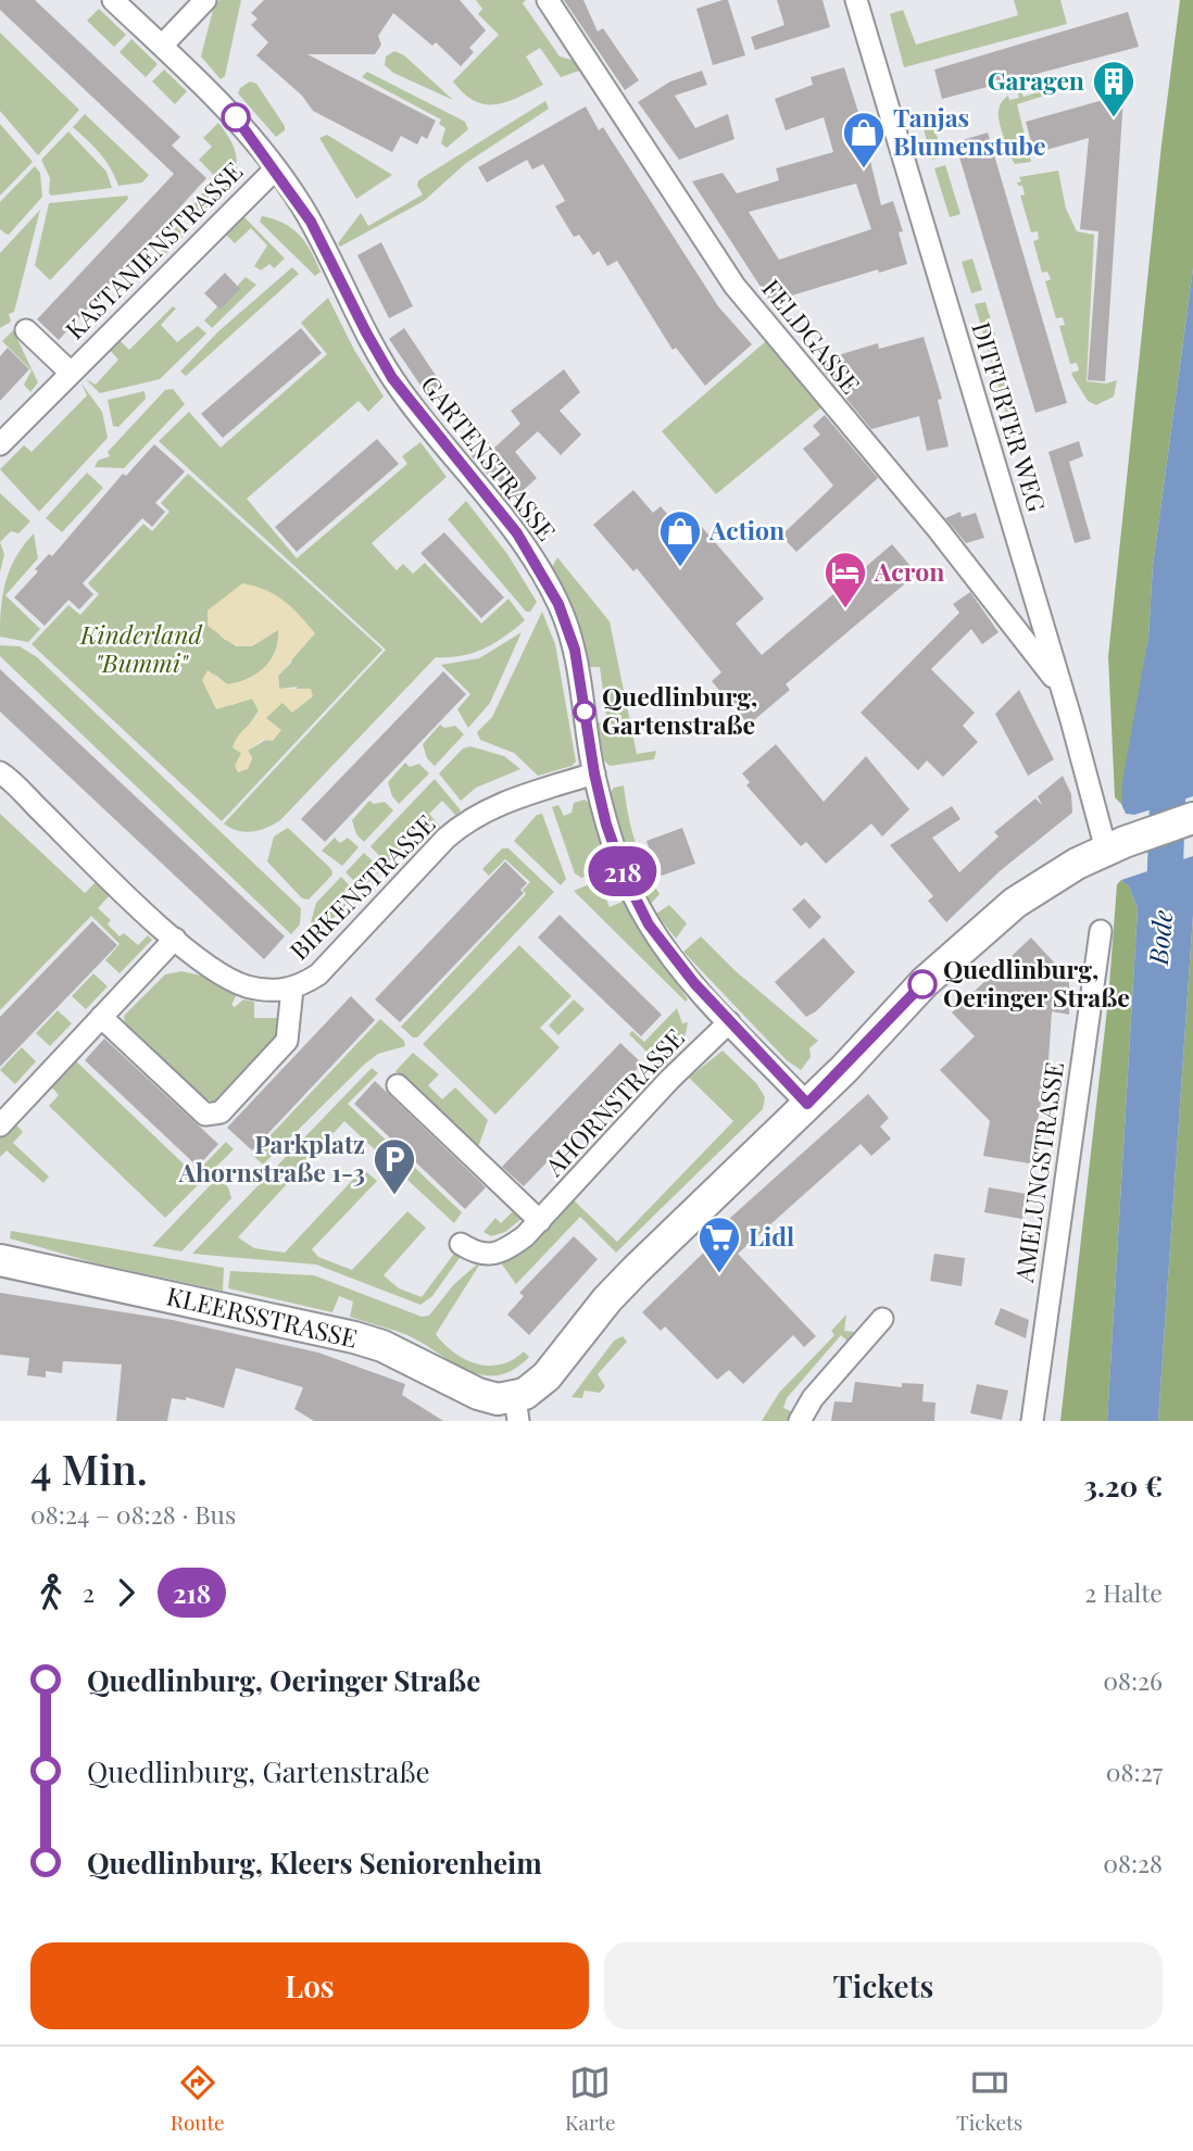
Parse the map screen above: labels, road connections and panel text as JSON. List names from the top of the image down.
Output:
{
  "streets": {
    "main road": ["KLEERSSTRASSE"],
    "street": [
      "KASTANIENSTRASSE",
      "FELDGASSE",
      "DITFURTER WEG",
      "GARTENSTRASSE",
      "BIRKENSTRASSE",
      "AHORNSTRASSE",
      "AMELUNGSTRASSE"
    ]
  },
  "crossings": [
    ["KASTANIENSTRASSE", "GARTENSTRASSE"],
    ["FELDGASSE", "DITFURTER WEG"],
    ["GARTENSTRASSE", "BIRKENSTRASSE"],
    ["GARTENSTRASSE", "AHORNSTRASSE"]
  ],
  "water": ["Bode"],
  "parks": ["Kinderland \"Bummi\""],
  "places": {
    "building": ["Garagen"],
    "shop": ["Tanjas Blumenstube", "Action"],
    "hotel": ["Acron"],
    "other": ["Quedlinburg, Gartenstraße", "Quedlinburg, Oeringer Straße"],
    "parking": ["Parkplatz Ahornstraße 1-3"],
    "supermarket": ["Lidl"]
  },
  "lines": ["bus line 218"],
  "page": {
    "on_map": "218",
    "heading": ["4 Min.", "08:24 – 08:28 · Bus", "3.20 €"],
    "legs": ["2", "218", "2 Halte"],
    "list": [
      {
        "name": "Quedlinburg, Oeringer Straße",
        "value": "08:26"
      },
      {
        "name": "Quedlinburg, Gartenstraße",
        "value": "08:27"
      },
      {
        "name": "Quedlinburg, Kleers Seniorenheim",
        "value": "08:28"
      }
    ],
    "buttons": ["Los", "Tickets"],
    "tabs": ["Route", "Karte", "Tickets"]
  }
}
